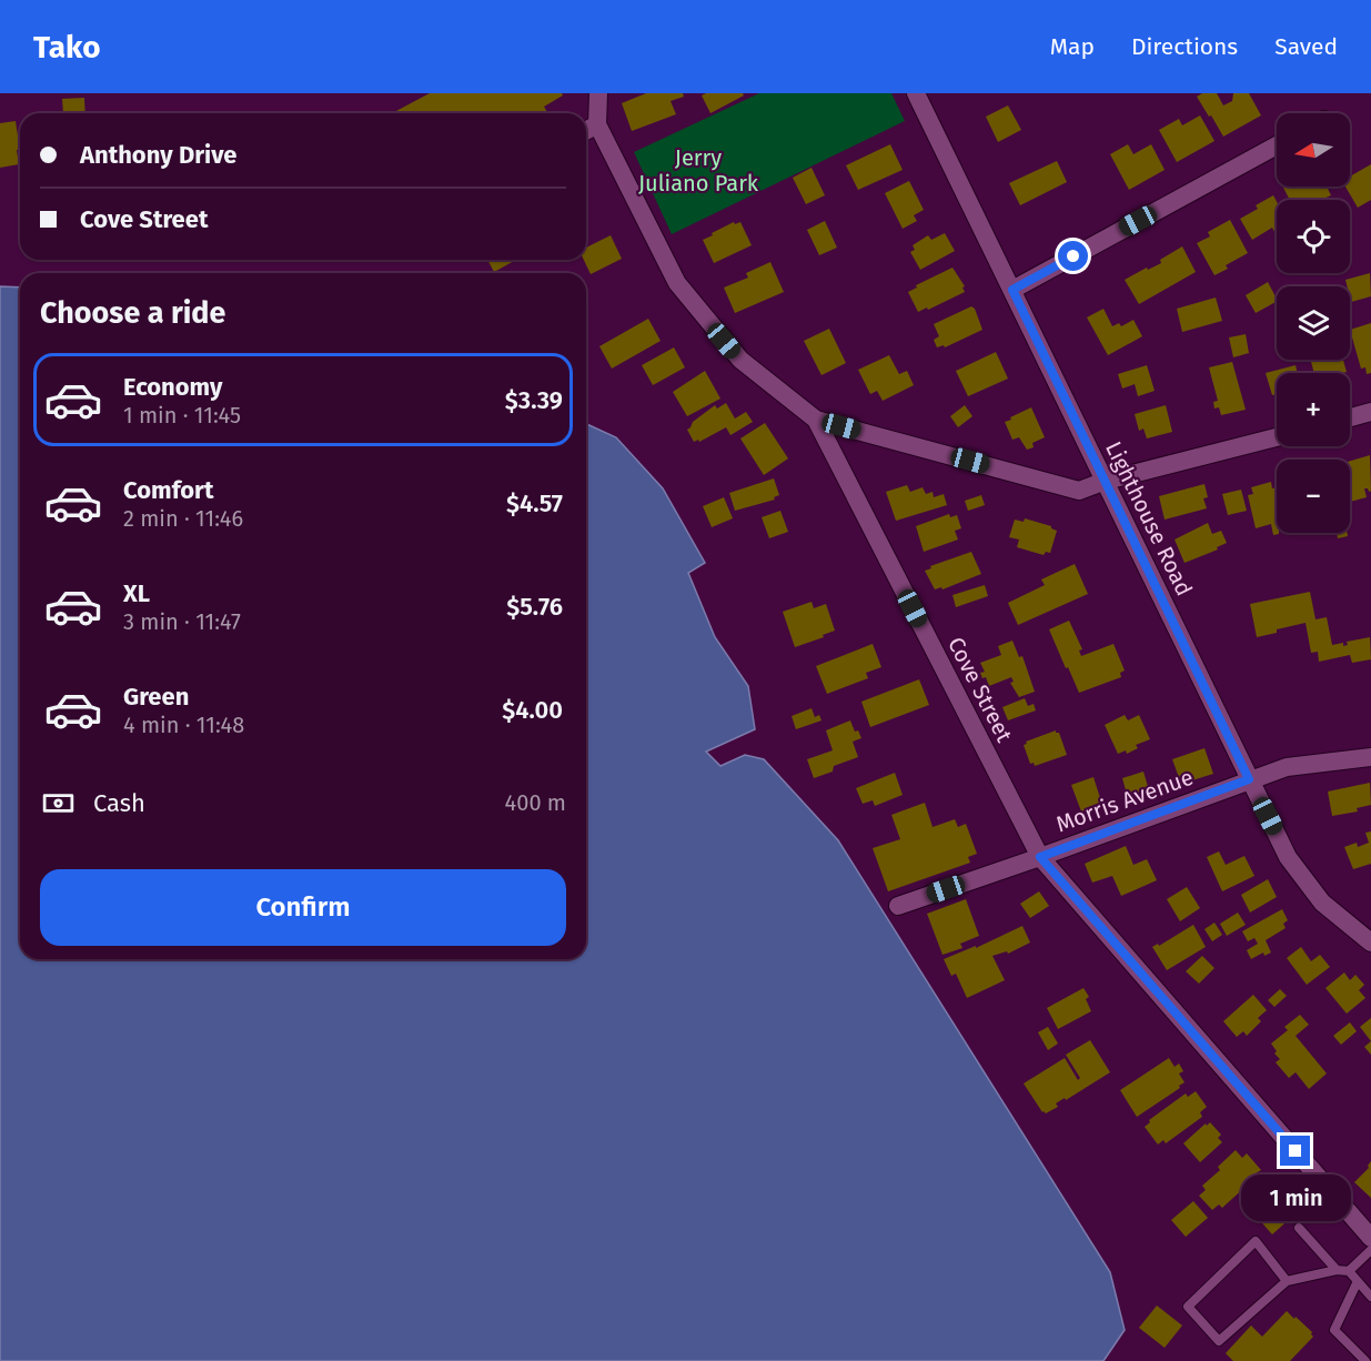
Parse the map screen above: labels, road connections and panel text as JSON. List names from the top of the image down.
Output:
{
  "streets": {
    "street": ["Lighthouse Road", "Cove Street", "Morris Avenue"]
  },
  "crossings": [
    ["Lighthouse Road", "Morris Avenue"],
    ["Cove Street", "Morris Avenue"]
  ],
  "parks": ["Jerry Juliano Park"],
  "north": "left",
  "page": {
    "header": "Tako",
    "nav": ["Map", "Directions", "Saved"],
    "map_buttons": ["+", "−"],
    "banner": ["Anthony Drive", "Cove Street"],
    "heading": "Choose a ride",
    "list": [
      {
        "name": "Economy",
        "note": "1 min · 11:45",
        "value": "$3.39"
      },
      {
        "name": "Comfort",
        "note": "2 min · 11:46",
        "value": "$4.57"
      },
      {
        "name": "XL",
        "note": "3 min · 11:47",
        "value": "$5.76"
      },
      {
        "name": "Green",
        "note": "4 min · 11:48",
        "value": "$4.00"
      }
    ],
    "pay": ["Cash", "400 m"],
    "buttons": "Confirm",
    "bubble": "1 min"
  }
}
